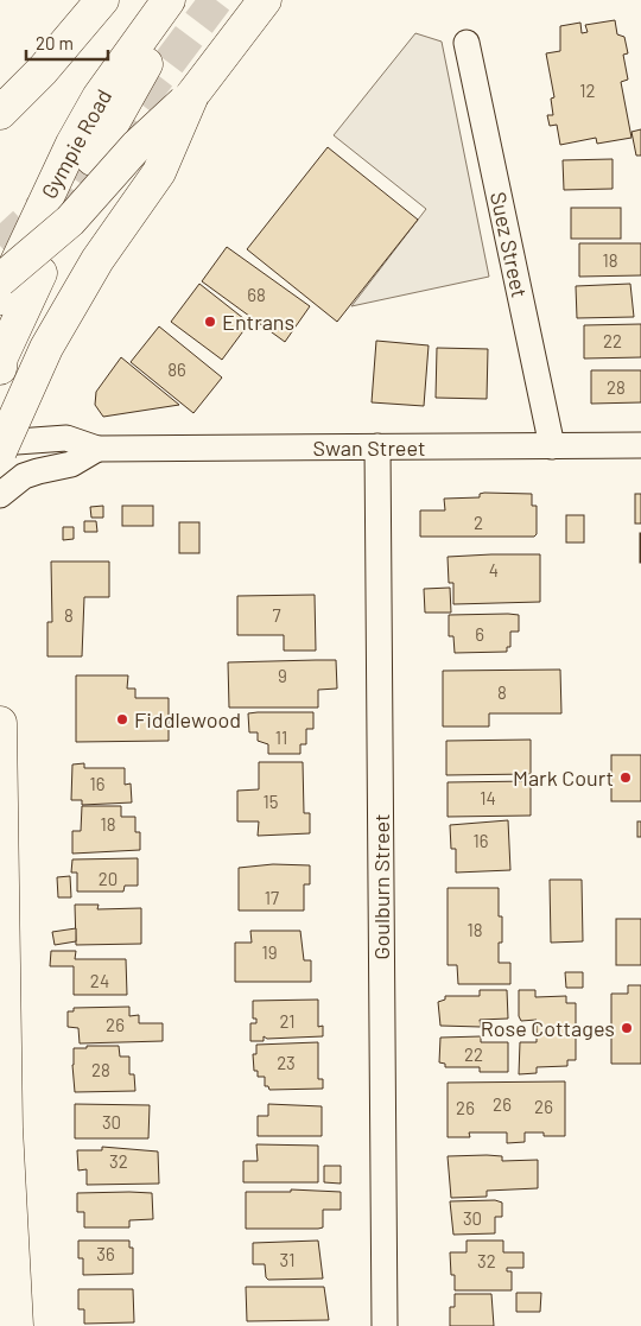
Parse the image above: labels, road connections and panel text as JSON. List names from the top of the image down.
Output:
{
  "streets": {
    "highway": ["Gympie Road"],
    "street": ["Suez Street", "Swan Street", "Goulburn Street"]
  },
  "crossings": [
    ["Suez Street", "Swan Street"],
    ["Swan Street", "Goulburn Street"]
  ],
  "places": [
    "Entrans",
    "Fiddlewood",
    "Mark Court",
    "Rose Cottages"
  ],
  "house_numbers": [
    "12",
    "18",
    "68",
    "22",
    "86",
    "28",
    "2",
    "4",
    "8",
    "7",
    "6",
    "9",
    "8",
    "11",
    "16",
    "14",
    "15",
    "18",
    "16",
    "20",
    "17",
    "18",
    "19",
    "24",
    "21",
    "26",
    "22",
    "23",
    "28",
    "26",
    "26",
    "26",
    "30",
    "32",
    "30",
    "36",
    "31",
    "32"
  ],
  "scale_bar": "20 m"
}
